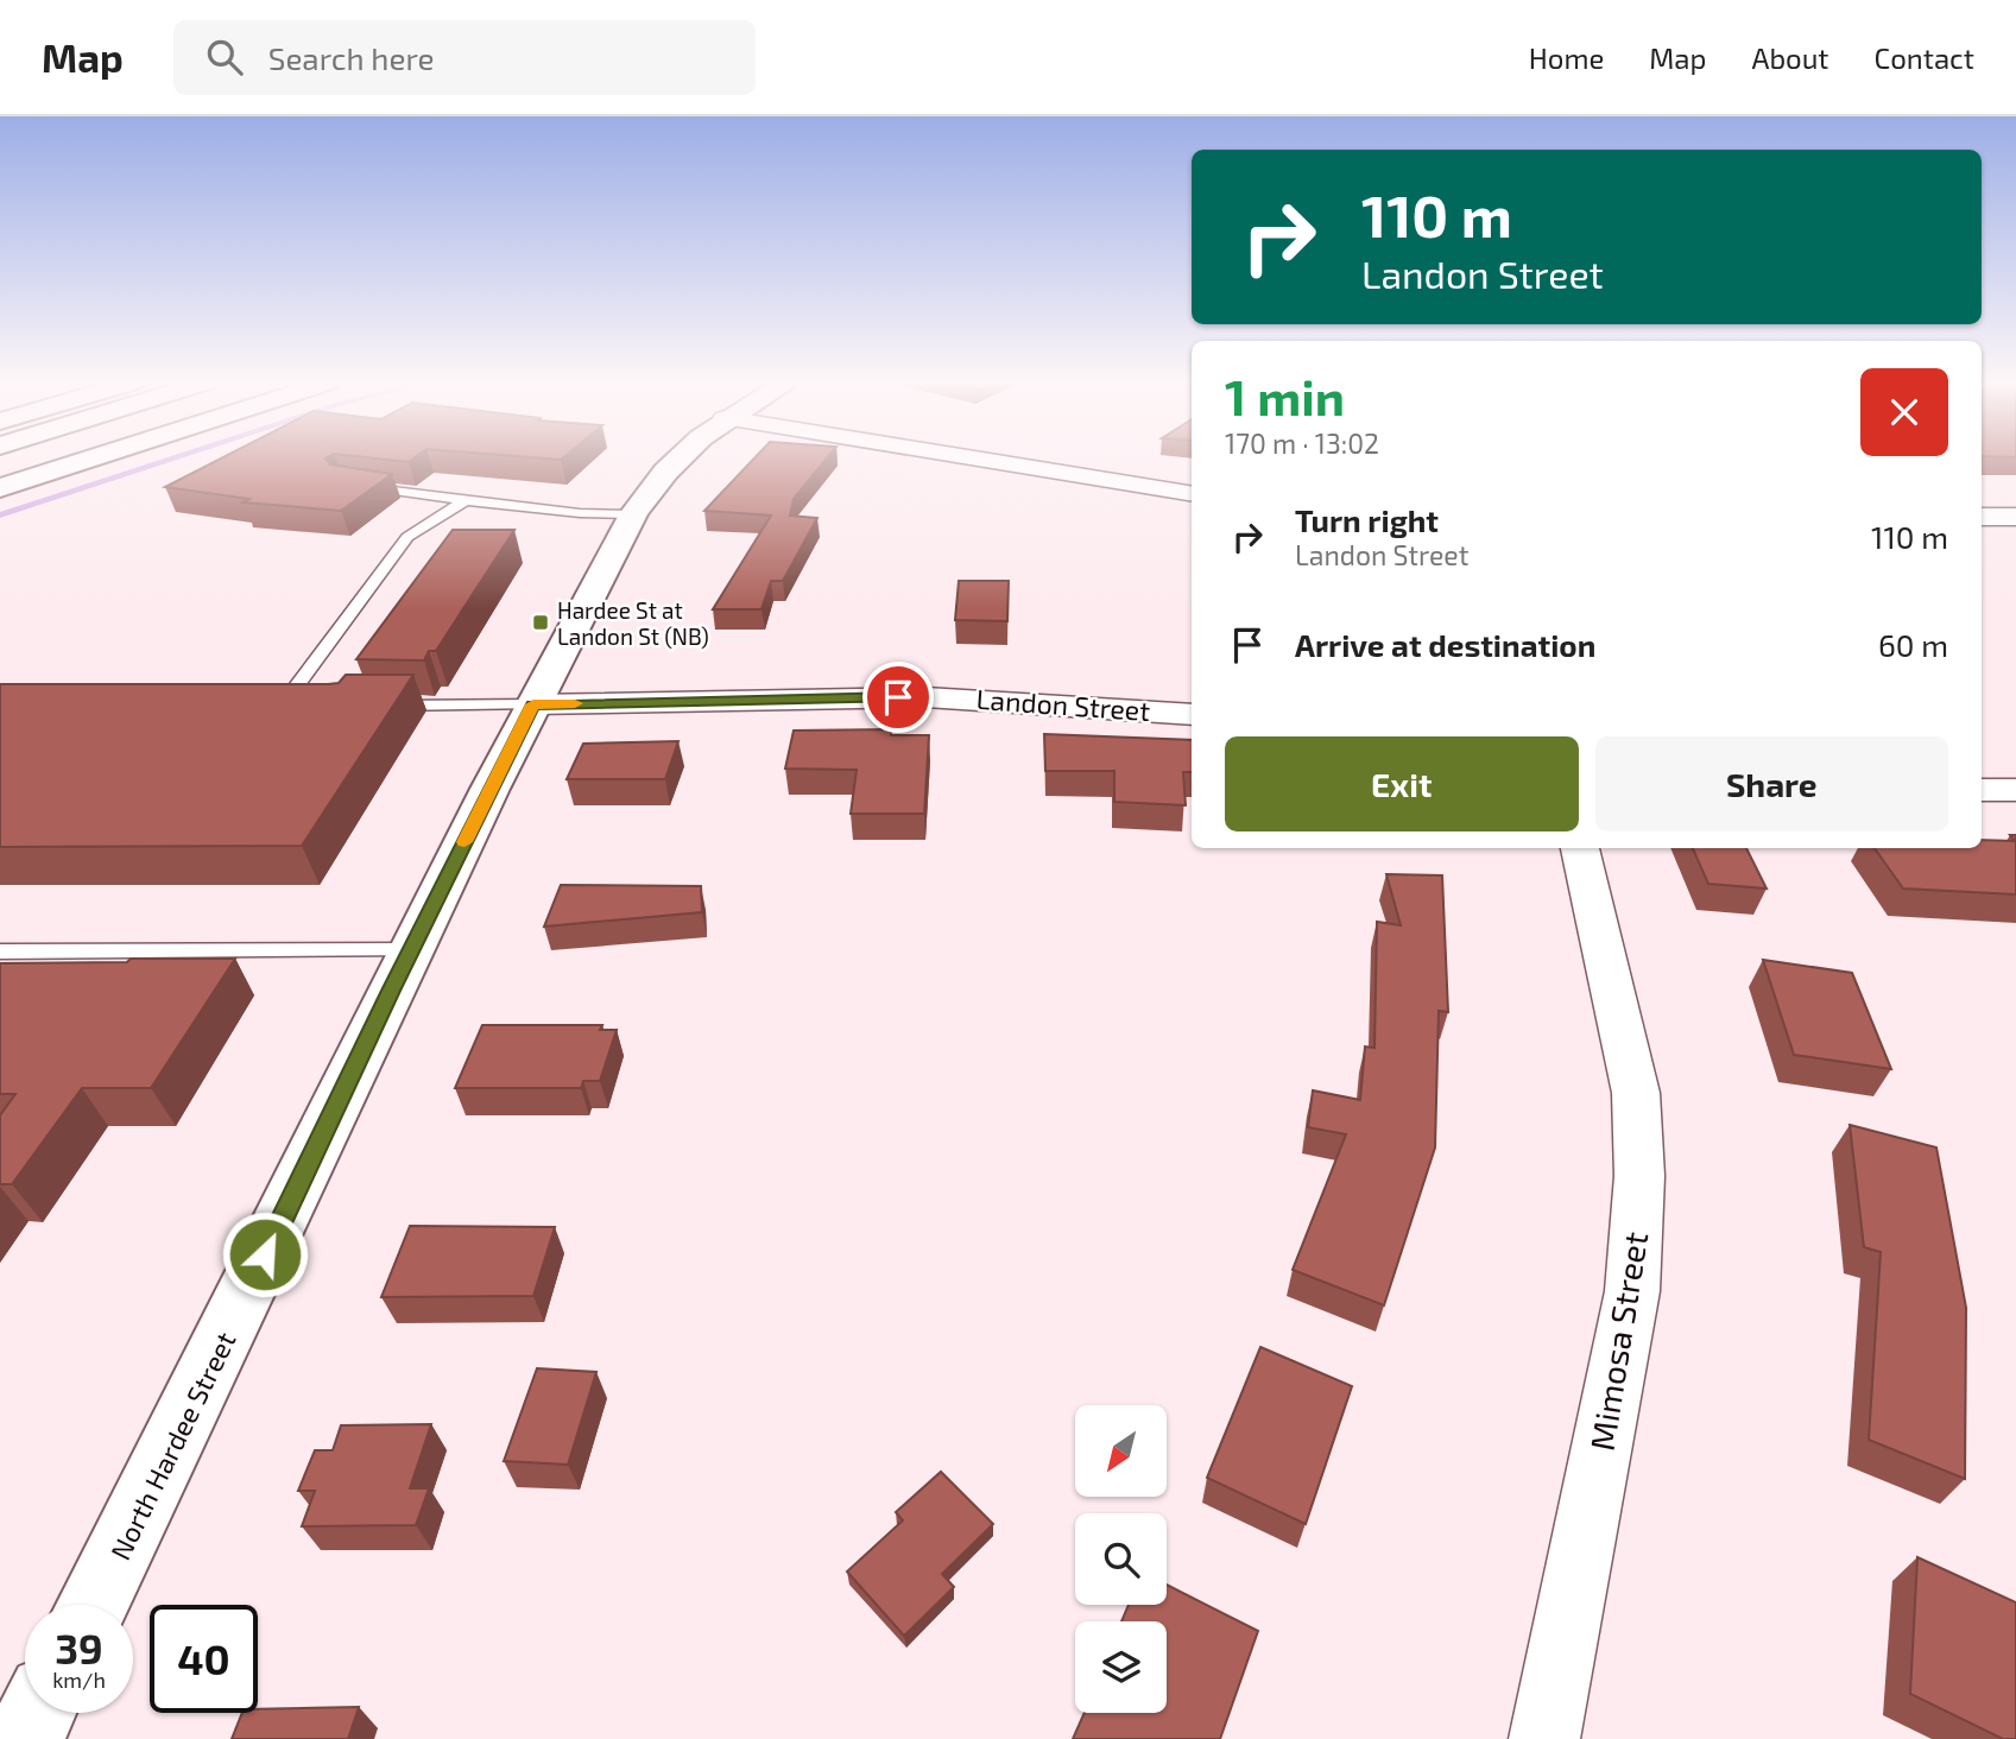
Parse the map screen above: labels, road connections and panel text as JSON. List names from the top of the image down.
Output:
{
  "streets": {
    "main road": ["North Hardee Street"],
    "street": ["Landon Street", "Mimosa Street"]
  },
  "crossings": [
    ["Landon Street", "North Hardee Street"]
  ],
  "places": {
    "transit": ["Hardee St at Landon St (NB)"]
  },
  "north": "bottom left",
  "page": {
    "header": "Map",
    "search": "Search here",
    "nav": [
      "Home",
      "Map",
      "About",
      "Contact"
    ],
    "turn": ["110 m", "Landon Street"],
    "heading": ["1 min", "170 m · 13:02"],
    "list": [
      {
        "name": "Turn right",
        "note": "Landon Street",
        "value": "110 m"
      },
      {
        "name": "Arrive at destination",
        "value": "60 m"
      }
    ],
    "buttons": ["Exit", "Share"],
    "speed": "39 km/h",
    "limit": "40"
  }
}
